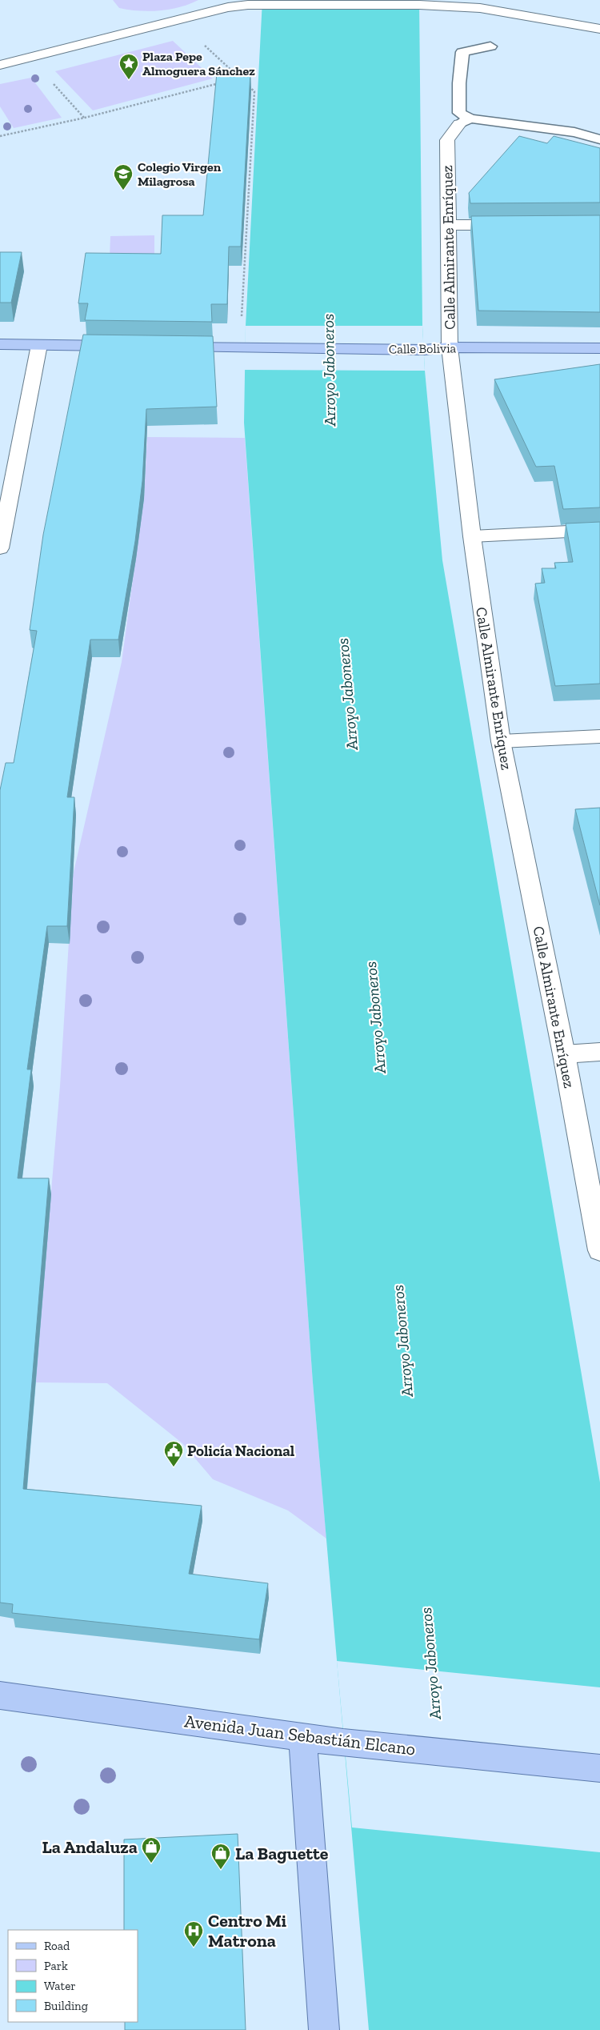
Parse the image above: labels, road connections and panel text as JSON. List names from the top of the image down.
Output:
{
  "streets": {
    "main road": ["Calle Bolivia", "Avenida Juan Sebastián Elcano"],
    "street": ["Calle Almirante Enríquez"]
  },
  "crossings": [
    ["Calle Almirante Enríquez", "Calle Bolivia"]
  ],
  "water": ["Arroyo Jaboneros"],
  "places": {
    "place": ["Plaza Pepe Almoguera Sánchez"],
    "school or university": ["Colegio Virgen Milagrosa"],
    "public building": ["Policía Nacional"],
    "shop": ["La Andaluza", "La Baguette"],
    "hospital": ["Centro Mi Matrona"]
  },
  "legend": [
    "Road",
    "Park",
    "Water",
    "Building"
  ]
}
